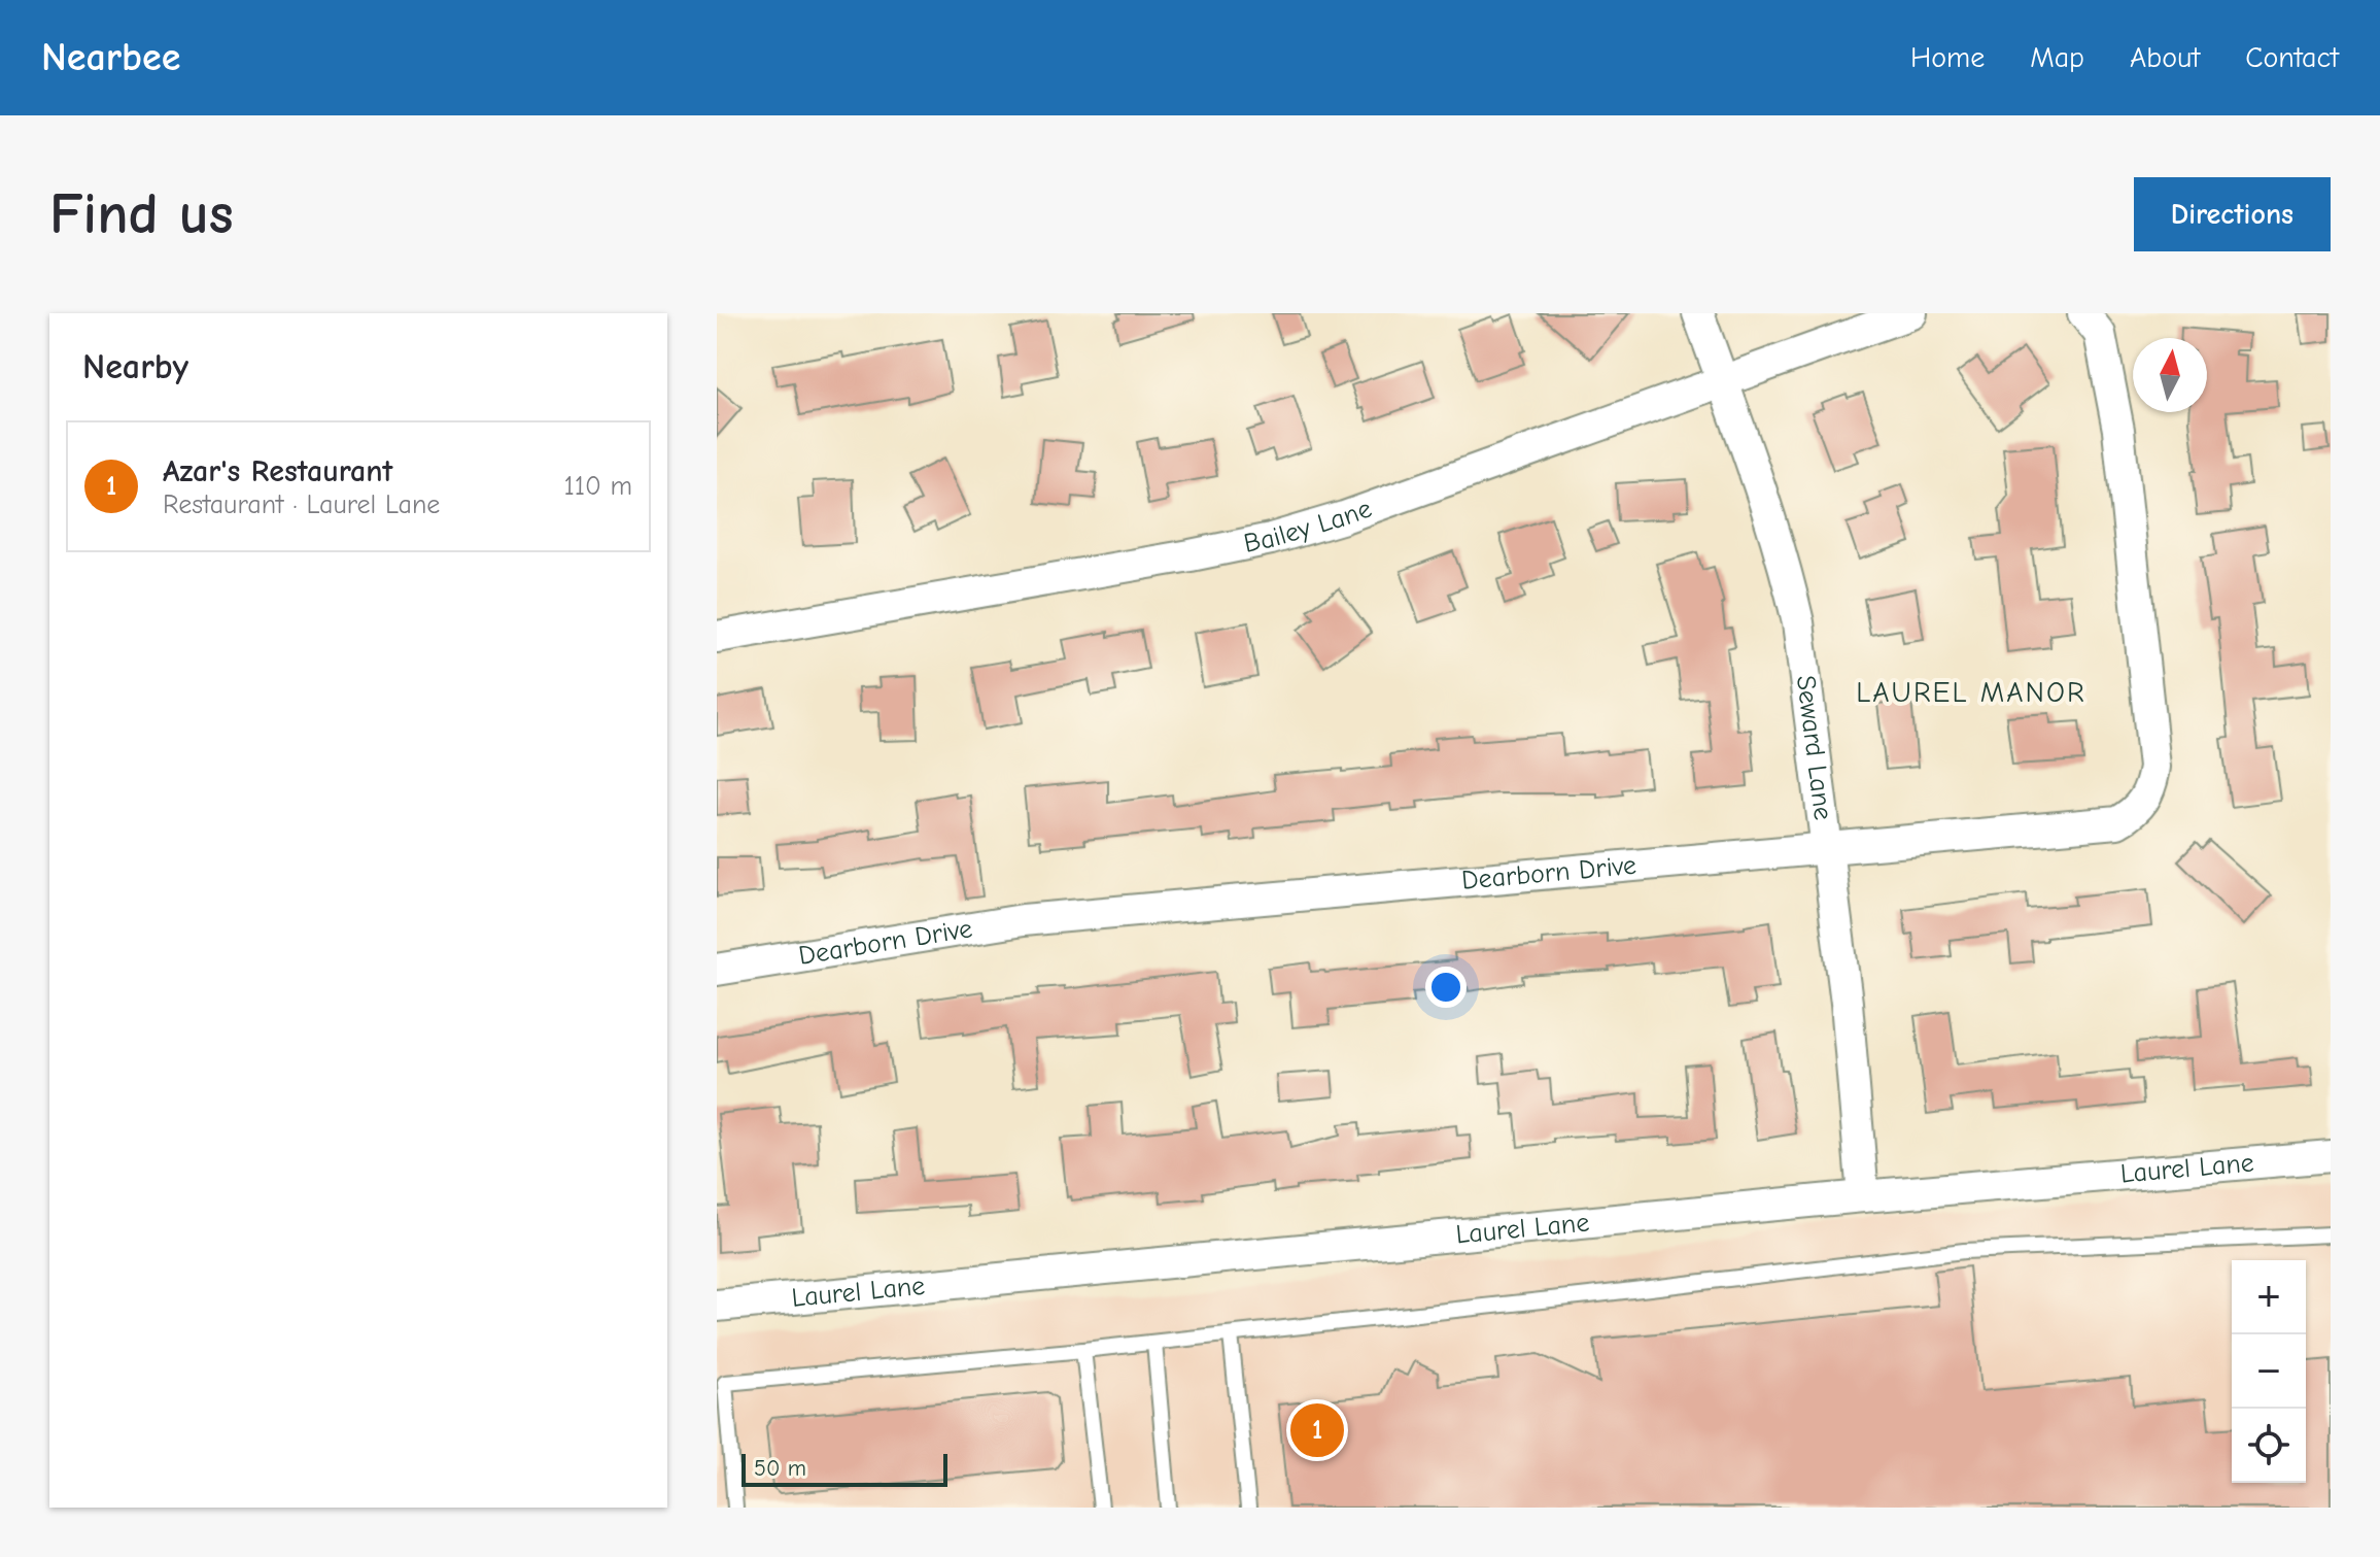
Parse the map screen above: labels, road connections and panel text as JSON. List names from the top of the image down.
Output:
{
  "streets": {
    "street": [
      "Bailey Lane",
      "Seward Lane",
      "Dearborn Drive",
      "Laurel Lane"
    ]
  },
  "crossings": [
    ["Bailey Lane", "Seward Lane"],
    ["Seward Lane", "Dearborn Drive"],
    ["Seward Lane", "Laurel Lane"]
  ],
  "districts": ["LAUREL MANOR"],
  "scale_bar": "50 m",
  "north": "top",
  "page": {
    "header": "Nearbee",
    "nav": [
      "Home",
      "Map",
      "About",
      "Contact"
    ],
    "buttons": "Directions",
    "title": "Find us",
    "heading": "Nearby",
    "list": [
      {
        "mark": "1",
        "name": "Azar's Restaurant",
        "note": "Restaurant · Laurel Lane",
        "value": "110 m"
      }
    ],
    "map_buttons": ["+", "−"],
    "pins": "1",
    "scale": "50 m"
  }
}
